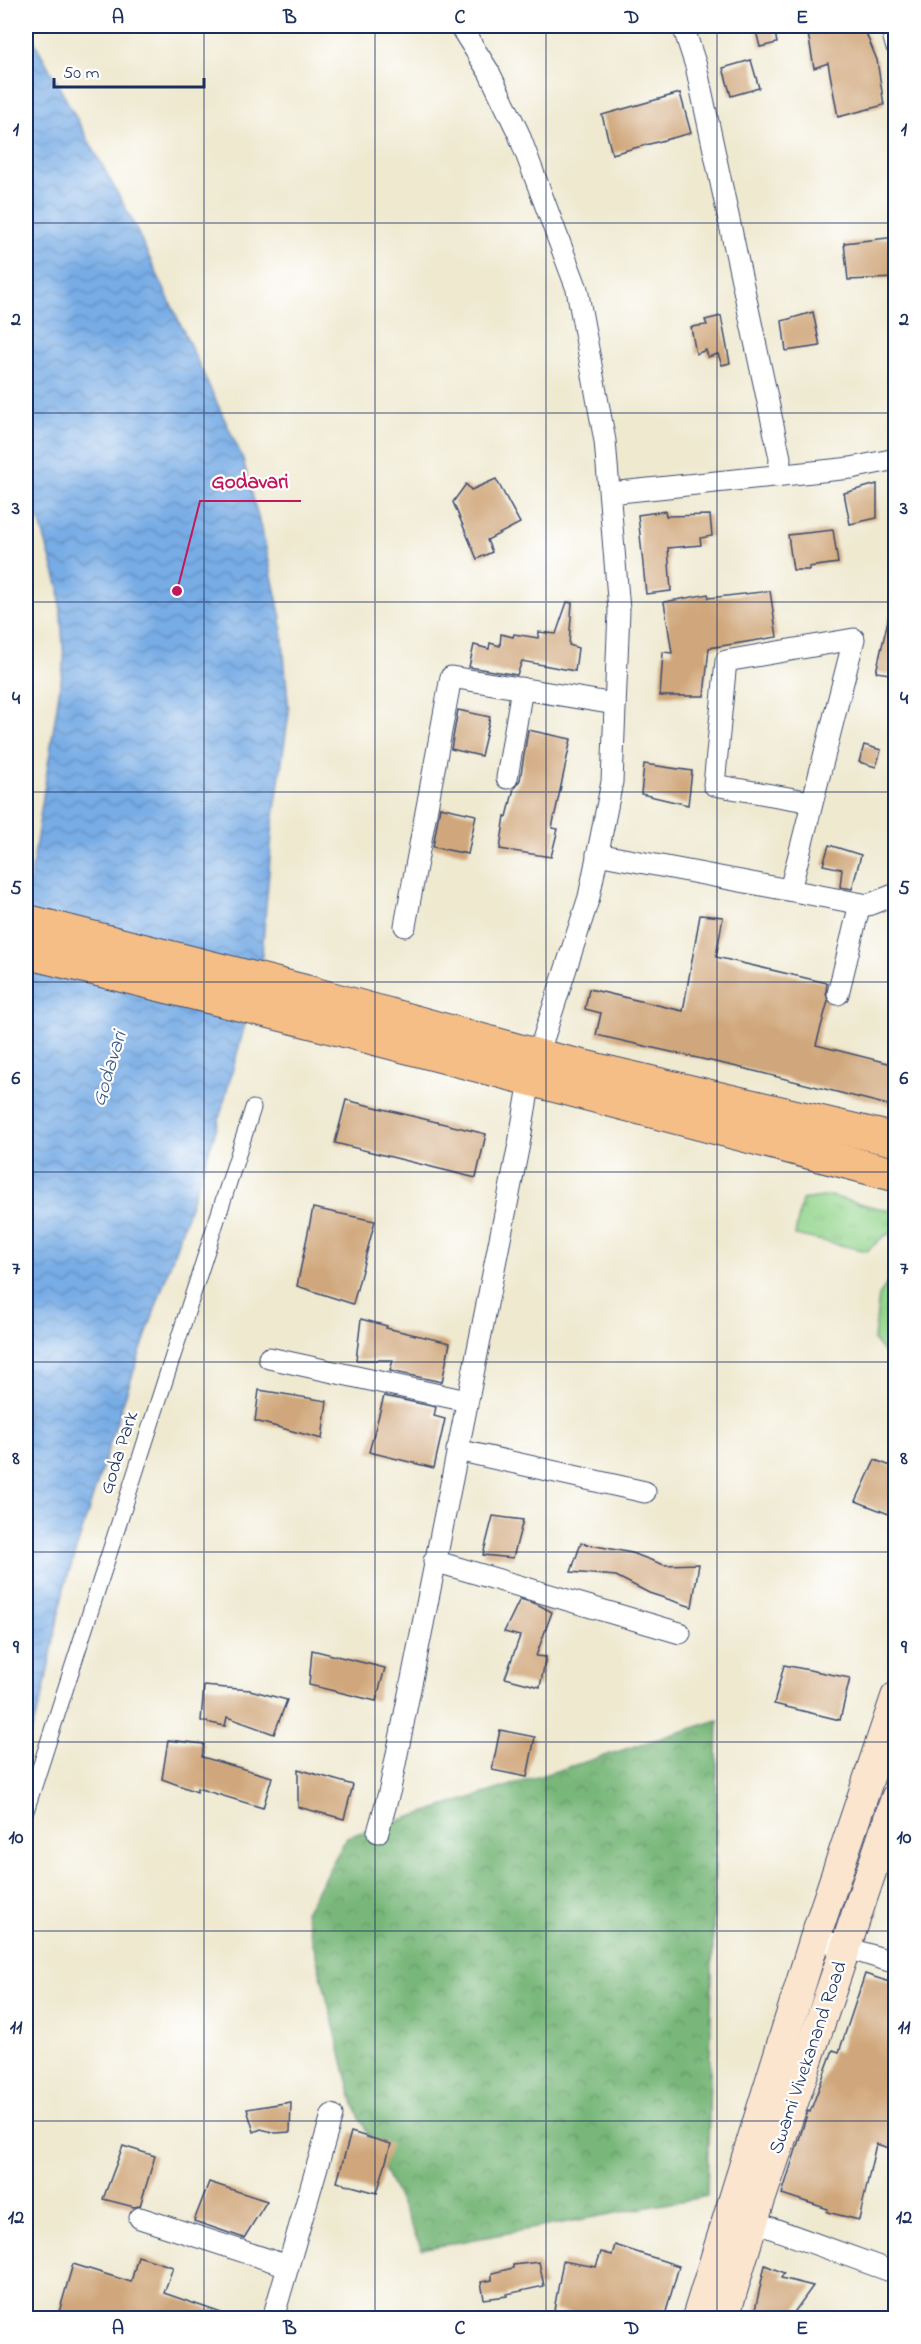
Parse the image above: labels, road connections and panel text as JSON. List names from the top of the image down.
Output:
{
  "streets": {
    "main road": ["Swami Vivekanand Road"],
    "street": ["Goda Park"]
  },
  "water": ["Godavari"],
  "places": ["Godavari"],
  "scale_bar": "50 m",
  "grid": {
    "columns": [
      "A",
      "B",
      "C",
      "D",
      "E"
    ],
    "rows": [
      "1",
      "2",
      "3",
      "4",
      "5",
      "6",
      "7",
      "8",
      "9",
      "10",
      "11",
      "12"
    ]
  }
}
